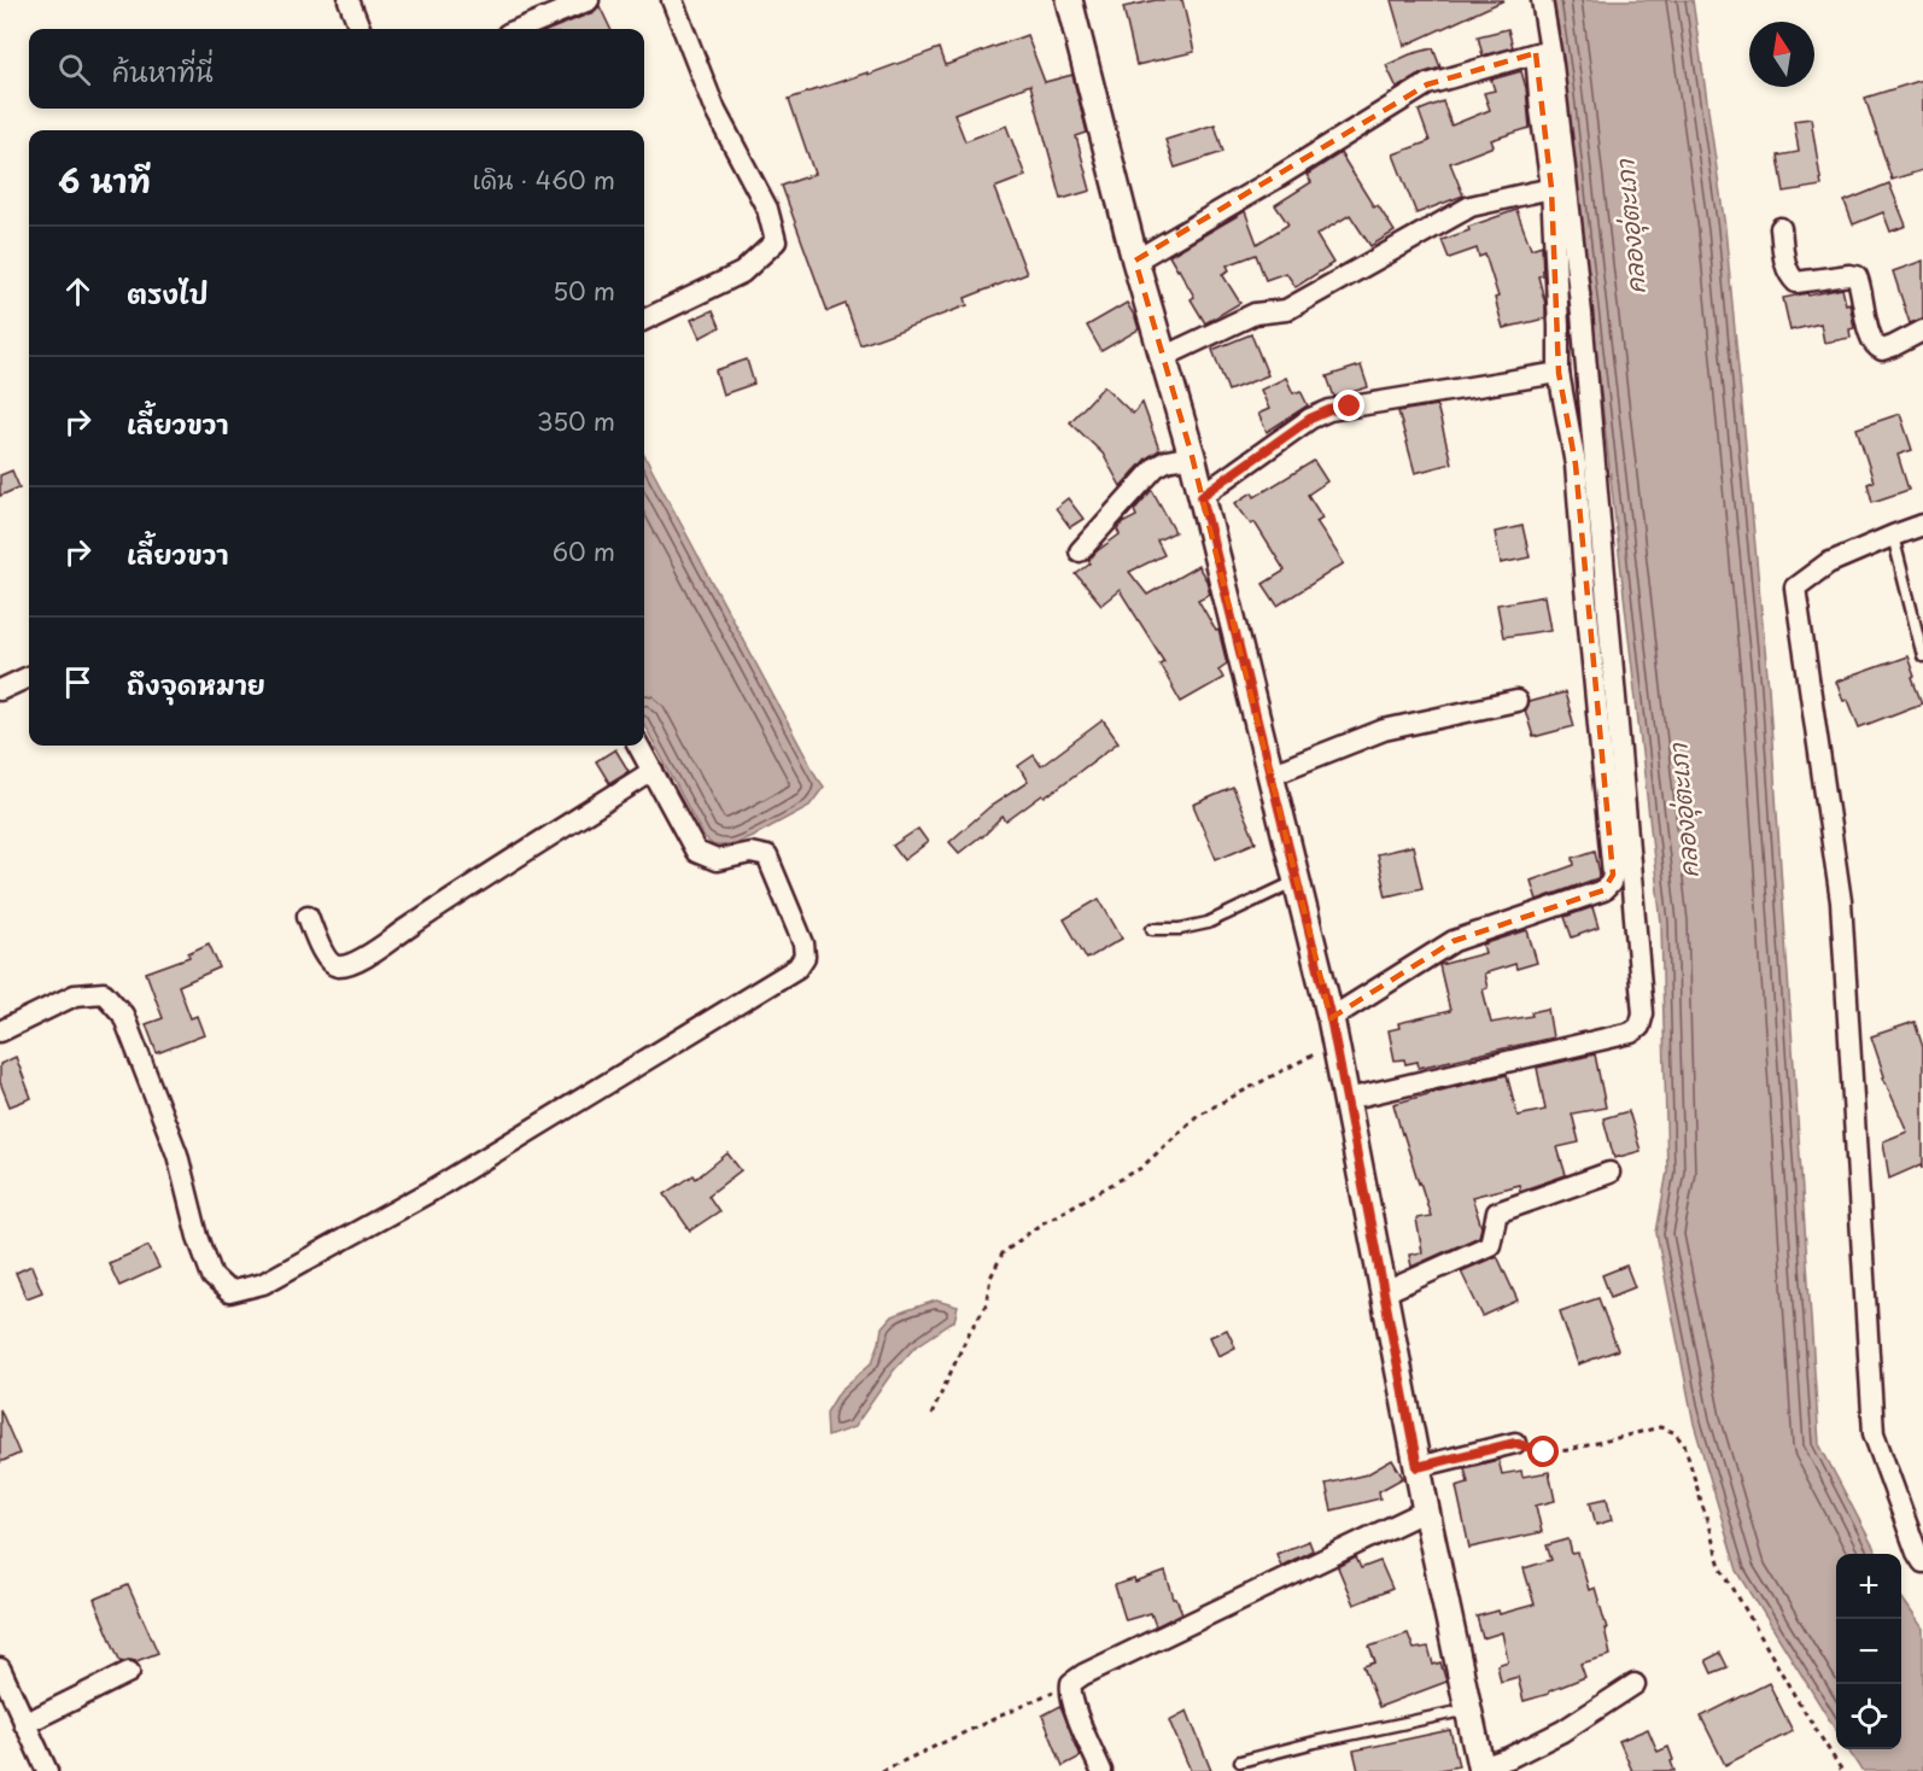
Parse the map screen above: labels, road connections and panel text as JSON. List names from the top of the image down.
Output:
{
  "water": ["คลองอุ่ตะเภา"],
  "north": "top",
  "page": {
    "search": "ค้นหาที่นี่",
    "heading": ["6 นาที", "เดิน · 460 m"],
    "list": [
      ["ตรงไป", "50 m"],
      ["เลี้ยวขวา", "350 m"],
      ["เลี้ยวขวา", "60 m"],
      "ถึงจุดหมาย"
    ],
    "map_buttons": ["+", "−"]
  }
}
